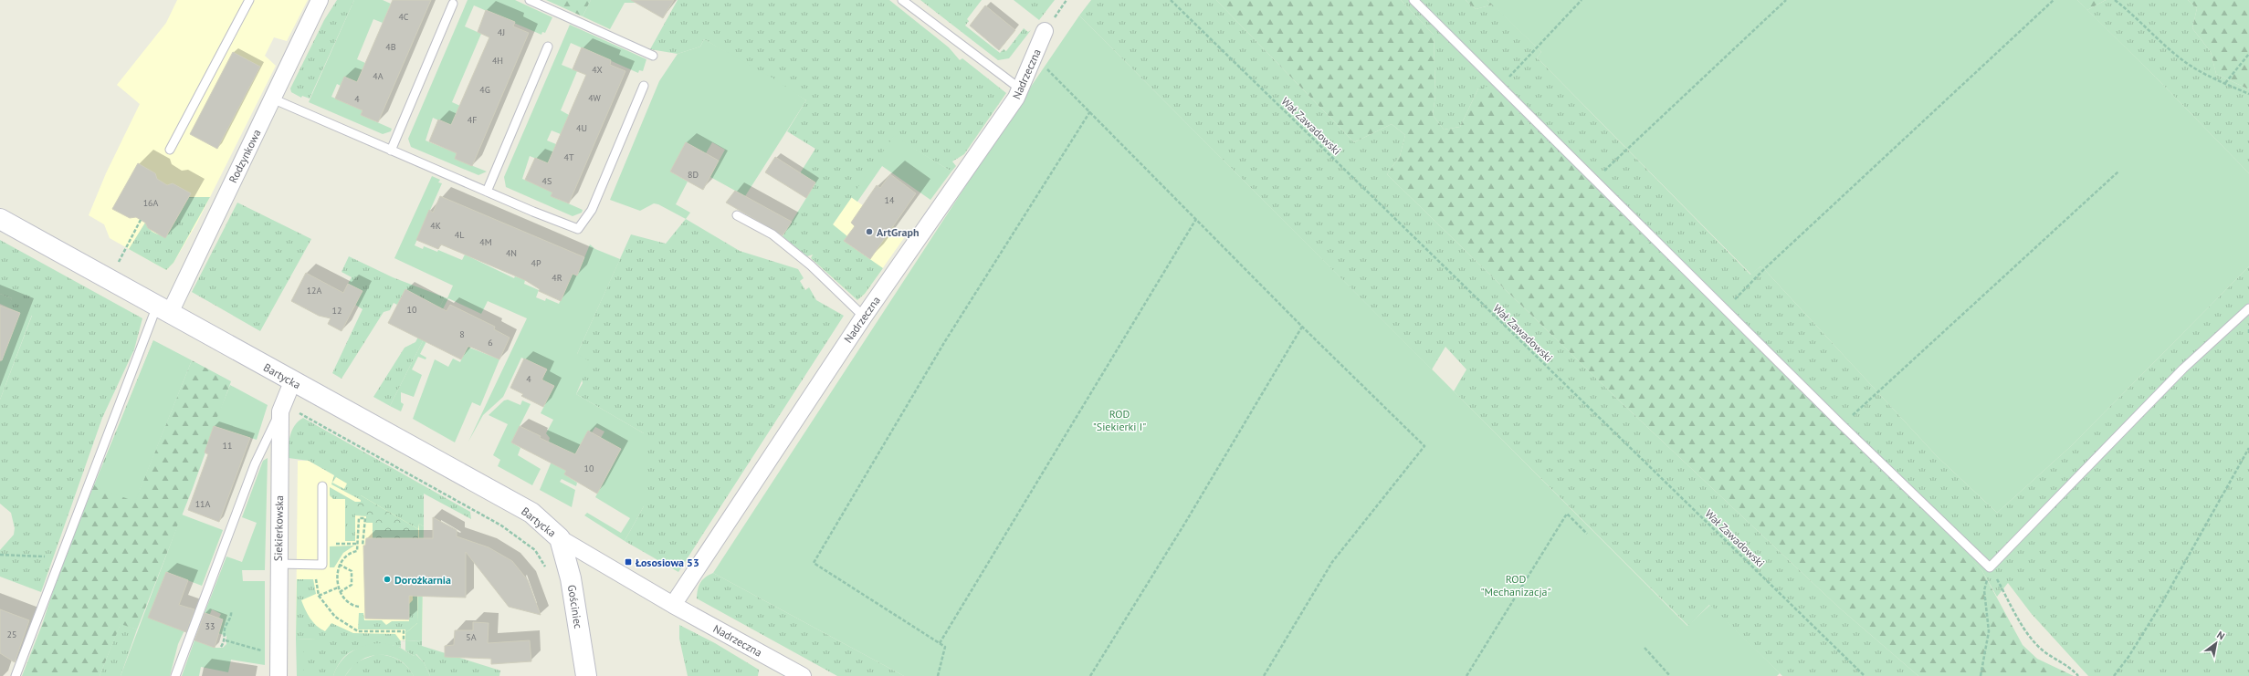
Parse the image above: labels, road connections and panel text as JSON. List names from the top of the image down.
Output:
{
  "streets": {
    "street": [
      "Nadrzeczna",
      "Rodzynkowa",
      "Bartycka",
      "Siekierkowska",
      "Gościniec"
    ],
    "path": ["Wał Zawadowski"]
  },
  "crossings": [
    ["Nadrzeczna", "Bartycka"],
    ["Nadrzeczna", "Gościniec"],
    ["Rodzynkowa", "Bartycka"],
    ["Bartycka", "Siekierkowska"],
    ["Bartycka", "Gościniec"]
  ],
  "parks": ["ROD \"Siekierki I\"", "ROD \"Mechanizacja\""],
  "places": {
    "other": ["ArtGraph", "Dorożkarnia"],
    "transit": ["Łososiowa 53"]
  },
  "house_numbers": [
    "4C",
    "4J",
    "4B",
    "4H",
    "4X",
    "4A",
    "4G",
    "4W",
    "4",
    "4F",
    "4U",
    "4T",
    "8D",
    "4S",
    "14",
    "16A",
    "4K",
    "4L",
    "4M",
    "4N",
    "4P",
    "4R",
    "12A",
    "10",
    "12",
    "8",
    "6",
    "4",
    "11",
    "10",
    "11A",
    "33",
    "25",
    "5A"
  ],
  "north": "top right"
}
